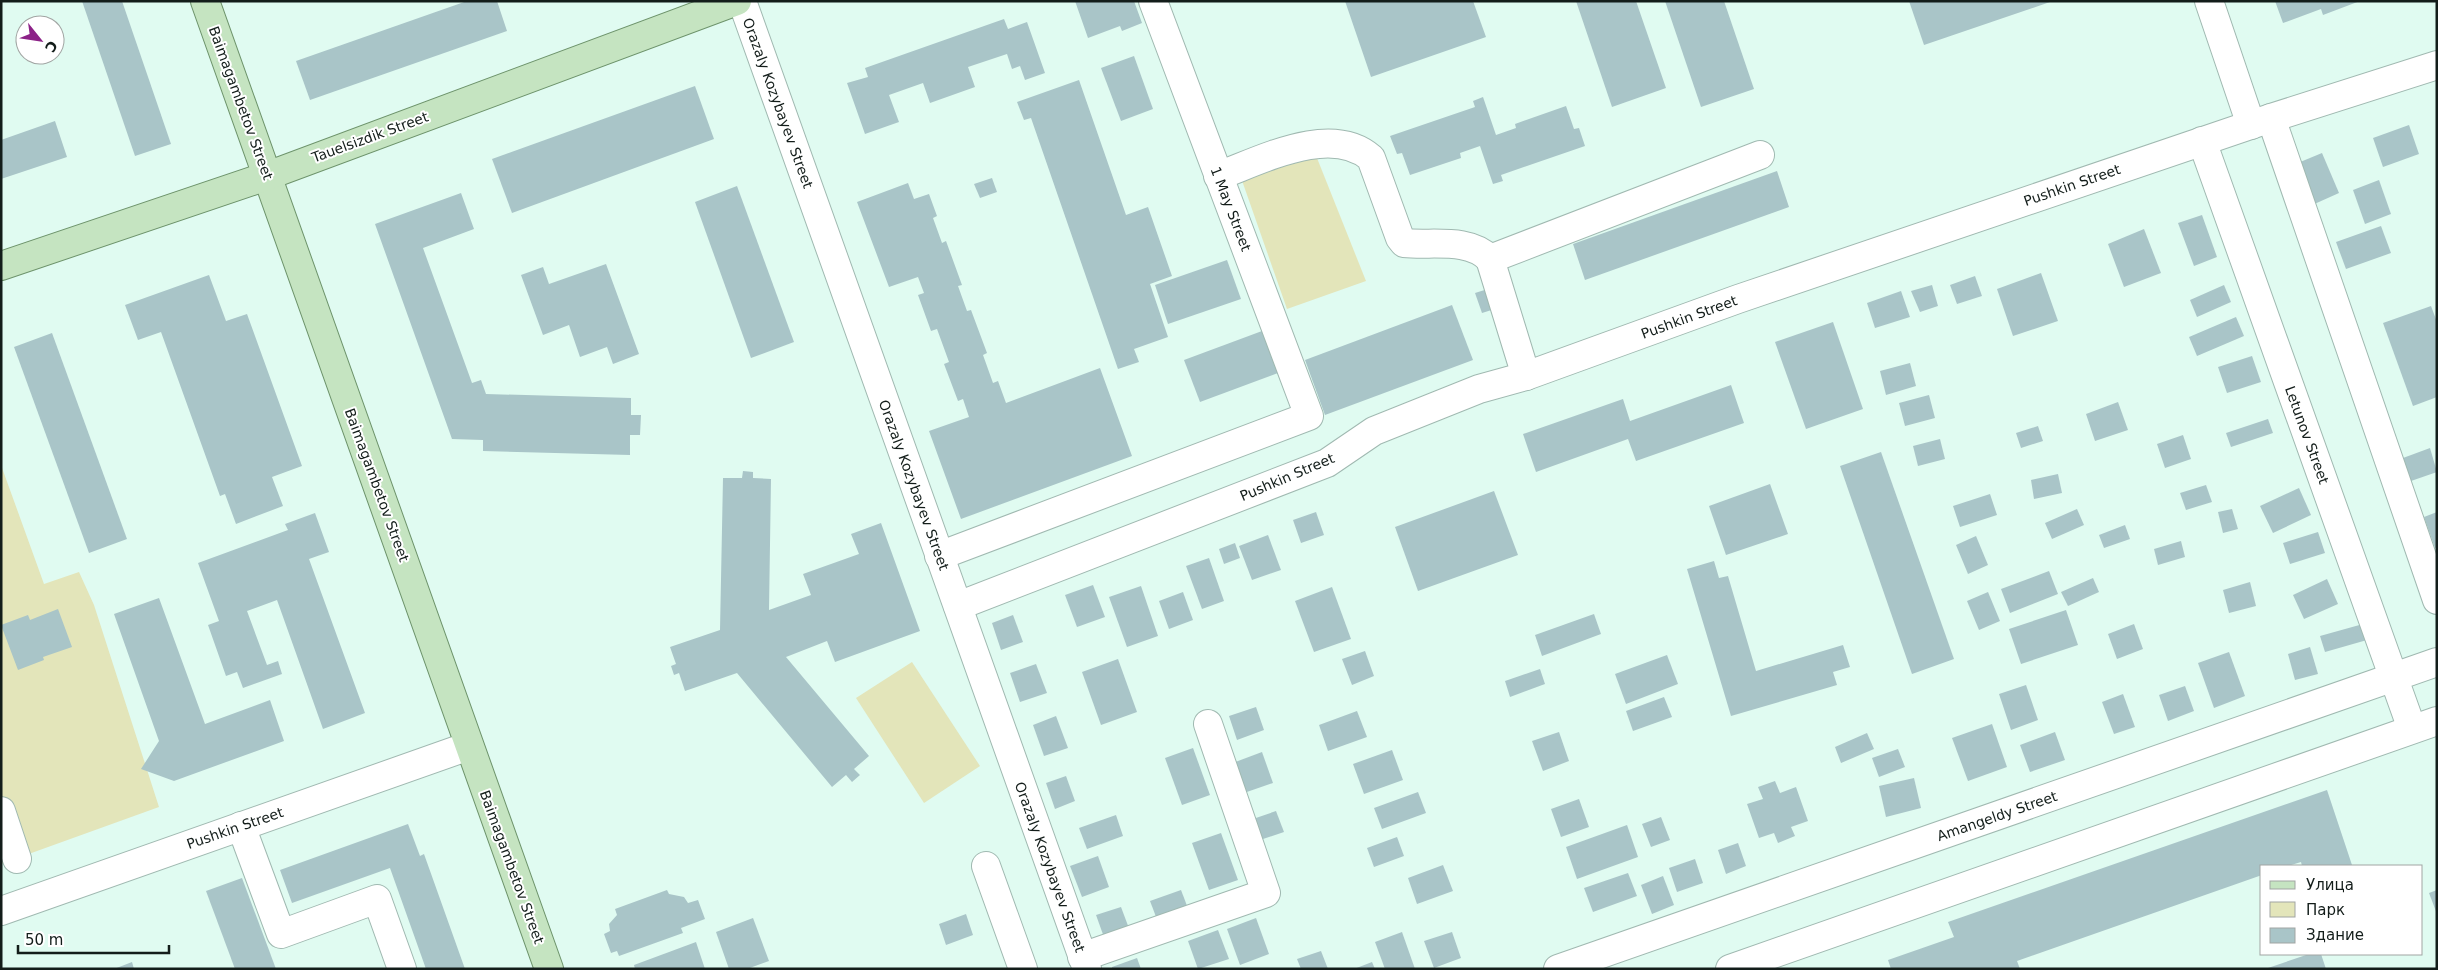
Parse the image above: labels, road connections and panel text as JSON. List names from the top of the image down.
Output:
{
  "streets": {
    "main road": ["Baimagambetov Street", "Tauelsіzdіk Street"],
    "street": [
      "Orazaly Kozybayev Street",
      "Pushkin Street",
      "1 May Street",
      "Letunov Street",
      "Amangeldy Street"
    ]
  },
  "crossings": [
    ["Baimagambetov Street", "Tauelsіzdіk Street"],
    ["Baimagambetov Street", "Pushkin Street"],
    ["Orazaly Kozybayev Street", "Pushkin Street"],
    ["Orazaly Kozybayev Street", "1 May Street"],
    ["Pushkin Street", "Letunov Street"],
    ["Letunov Street", "Amangeldy Street"]
  ],
  "legend": ["Улица", "Парк", "Здание"],
  "scale_bar": "50 m",
  "north": "bottom right"
}
